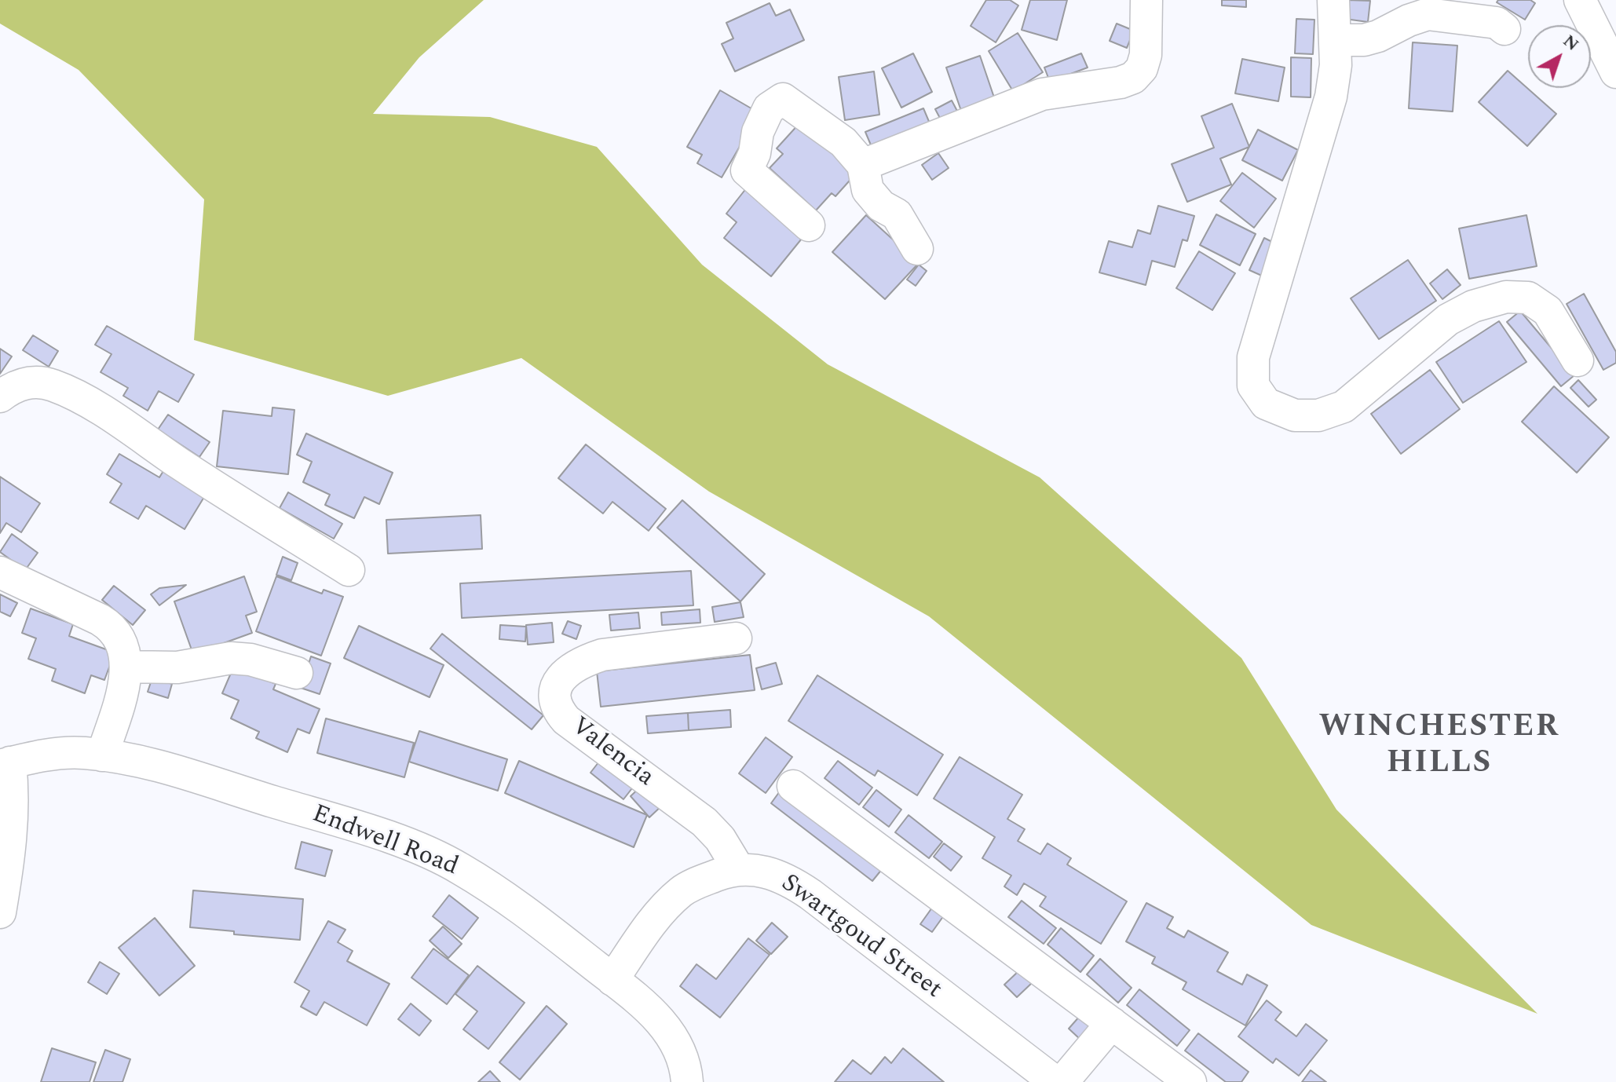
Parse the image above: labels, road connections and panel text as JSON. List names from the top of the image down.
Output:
{
  "streets": {
    "street": ["Valencia", "Endwell Road", "Swartgoud Street"]
  },
  "crossings": [
    ["Valencia", "Swartgoud Street"],
    ["Endwell Road", "Swartgoud Street"]
  ],
  "districts": ["WINCHESTER HILLS"],
  "north": "top right"
}
